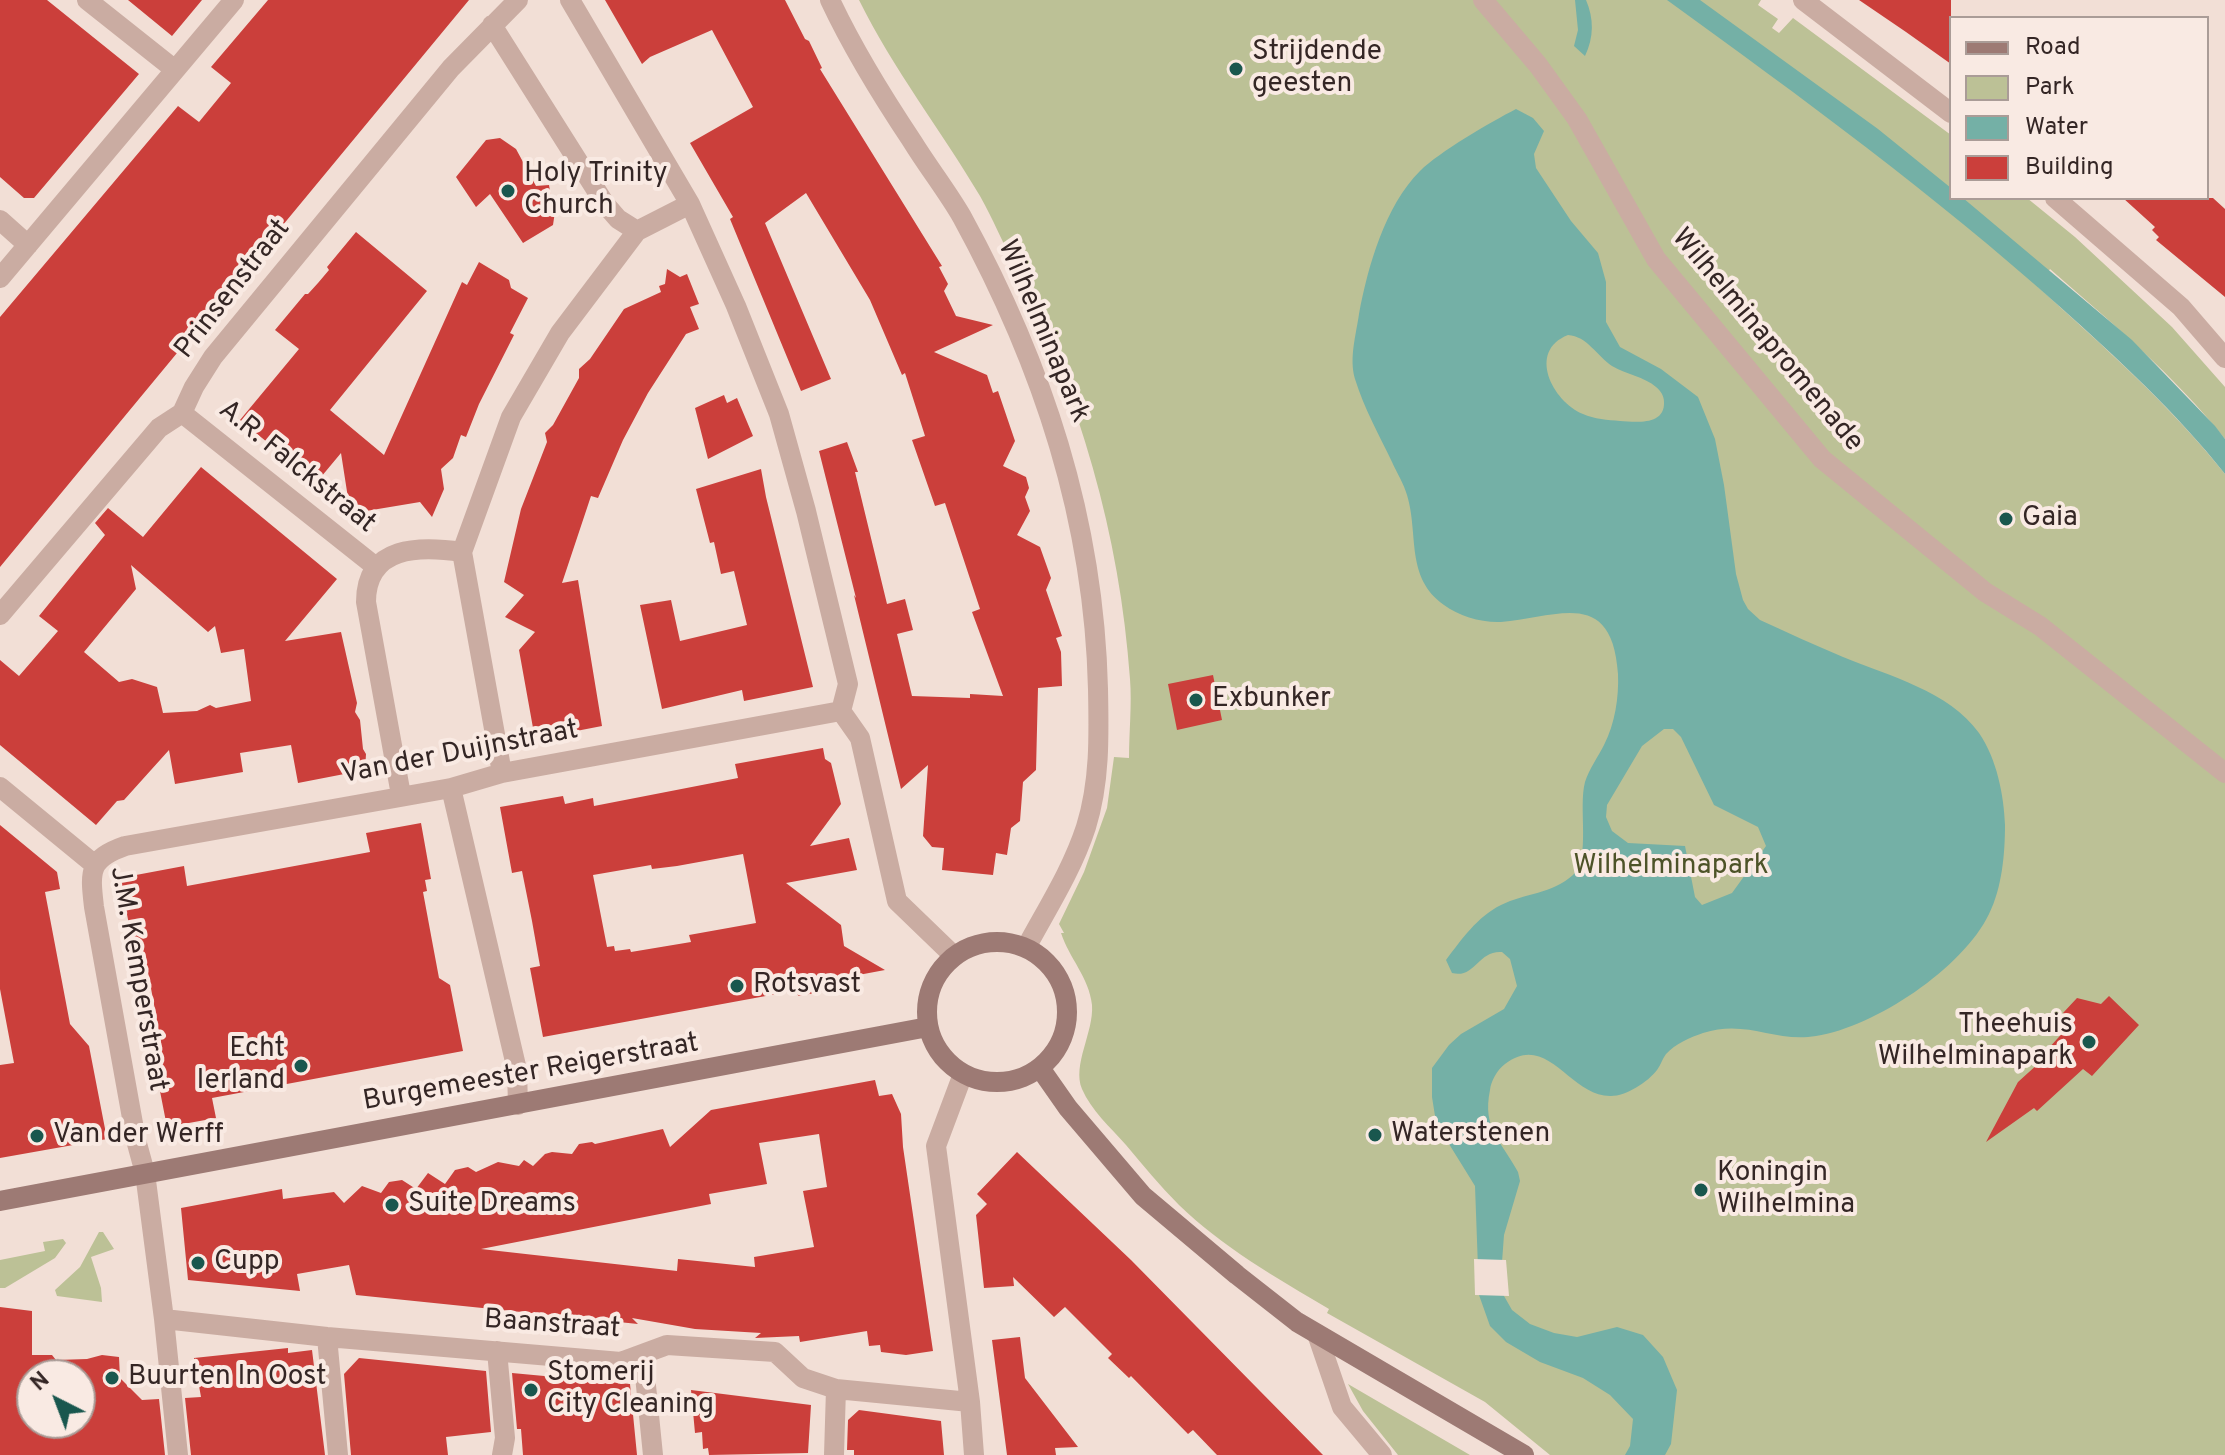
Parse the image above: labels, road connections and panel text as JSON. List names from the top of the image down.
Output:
{
  "streets": {
    "street": [
      "Prinsenstraat",
      "Wilhelminapark",
      "Wilhelminapromenade",
      "A.R. Falckstraat",
      "Van der Duijnstraat",
      "J.M. Kemperstraat",
      "Burgemeester Reigerstraat",
      "Baanstraat"
    ]
  },
  "crossings": [
    ["Prinsenstraat", "A.R. Falckstraat"],
    ["Wilhelminapark", "Burgemeester Reigerstraat"],
    ["Van der Duijnstraat", "J.M. Kemperstraat"],
    ["J.M. Kemperstraat", "Burgemeester Reigerstraat"]
  ],
  "parks": ["Wilhelminapark"],
  "places": [
    "Strijdende geesten",
    "Holy Trinity Church",
    "Gaia",
    "Exbunker",
    "Rotsvast",
    "Theehuis Wilhelminapark",
    "Echt Ierland",
    "Waterstenen",
    "Van der Werff",
    "Koningin Wilhelmina",
    "Suite Dreams",
    "Cupp",
    "Buurten In Oost",
    "Stomerij City Cleaning"
  ],
  "legend": [
    "Road",
    "Park",
    "Water",
    "Building"
  ],
  "north": "top left"
}
